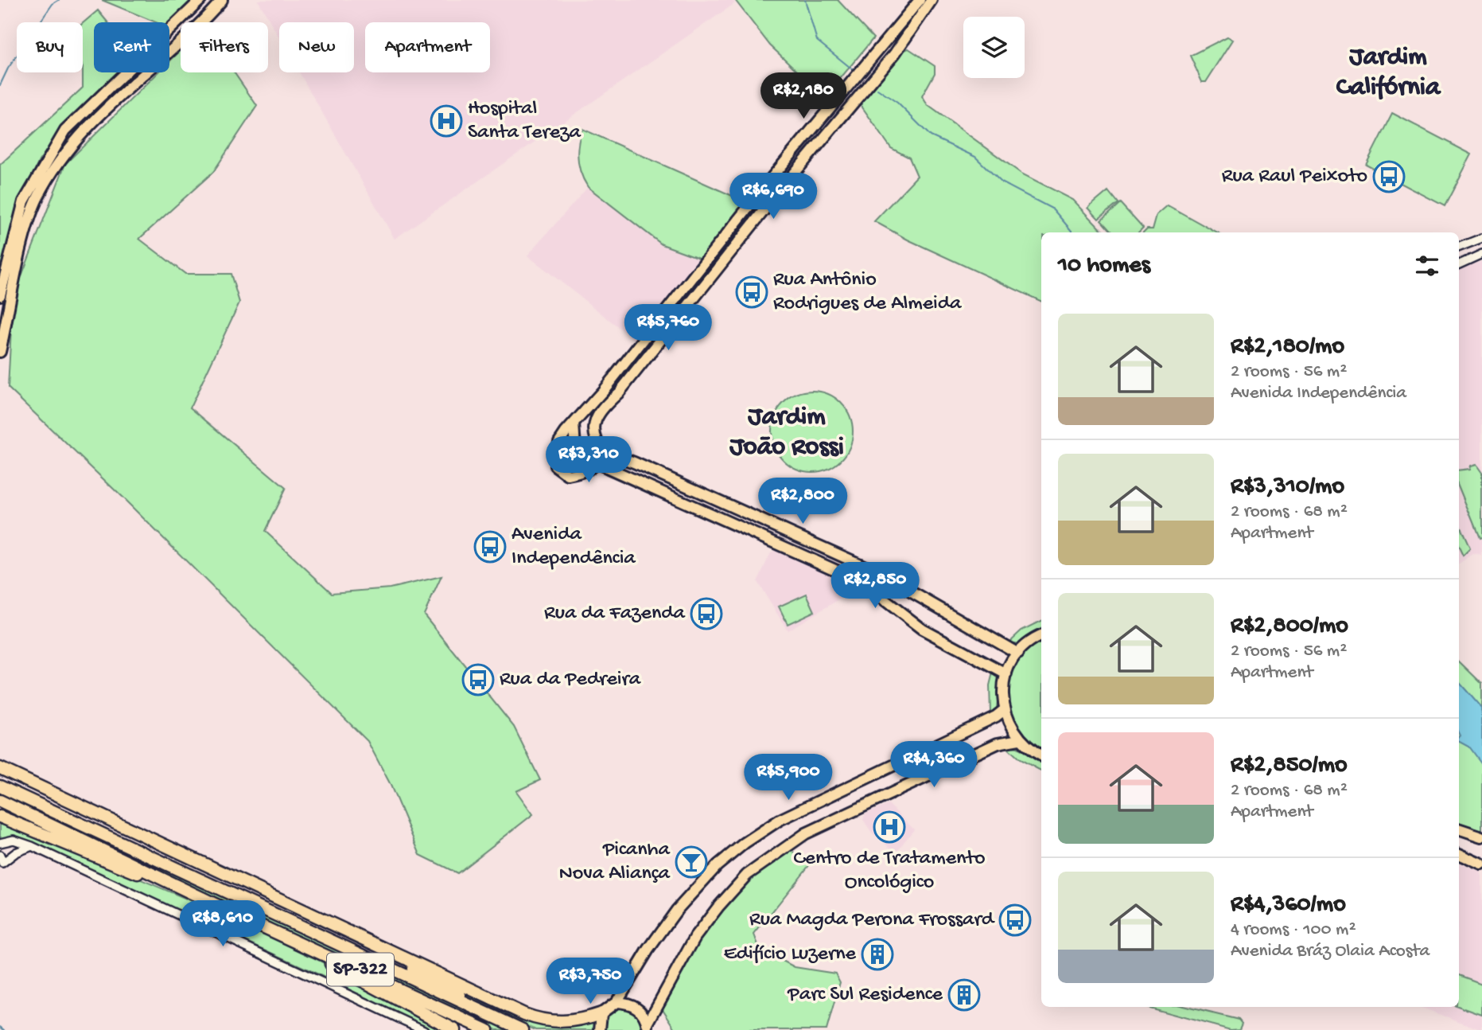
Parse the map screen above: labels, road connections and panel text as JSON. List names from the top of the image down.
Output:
{
  "streets": {
    "highway": ["SP-322"]
  },
  "districts": ["Jardim Califórnia", "Jardim João Rossi"],
  "places": {
    "hospital": ["Hospital Santa Tereza", "Centro de Tratamento Oncológico"],
    "bus stop": [
      "Rua Raul Peixoto",
      "Rua Antônio Rodrigues de Almeida",
      "Avenida Independência",
      "Rua da Fazenda",
      "Rua da Pedreira",
      "Rua Magda Perona Frossard"
    ],
    "bar": ["Picanha Nova Aliança"],
    "building": ["Edifício Luzerne", "Parc Sul Residence"]
  },
  "page": {
    "chip": [
      "Buy",
      "Rent",
      "Filters",
      "New",
      "Apartment"
    ],
    "price": [
      "R$2,180",
      "R$6,690",
      "R$5,760",
      "R$3,310",
      "R$2,800",
      "R$2,850",
      "R$4,360",
      "R$5,900",
      "R$8,610",
      "R$3,750"
    ],
    "heading": "10 homes",
    "list": [
      {
        "name": "R$2,180/mo",
        "note": "2 rooms · 56 m² · Avenida Independência"
      },
      {
        "name": "R$3,310/mo",
        "note": "2 rooms · 68 m² · Apartment"
      },
      {
        "name": "R$2,800/mo",
        "note": "2 rooms · 56 m² · Apartment"
      },
      {
        "name": "R$2,850/mo",
        "note": "2 rooms · 68 m² · Apartment"
      },
      {
        "name": "R$4,360/mo",
        "note": "4 rooms · 100 m² · Avenida Bráz Olaia Acosta"
      }
    ]
  }
}
